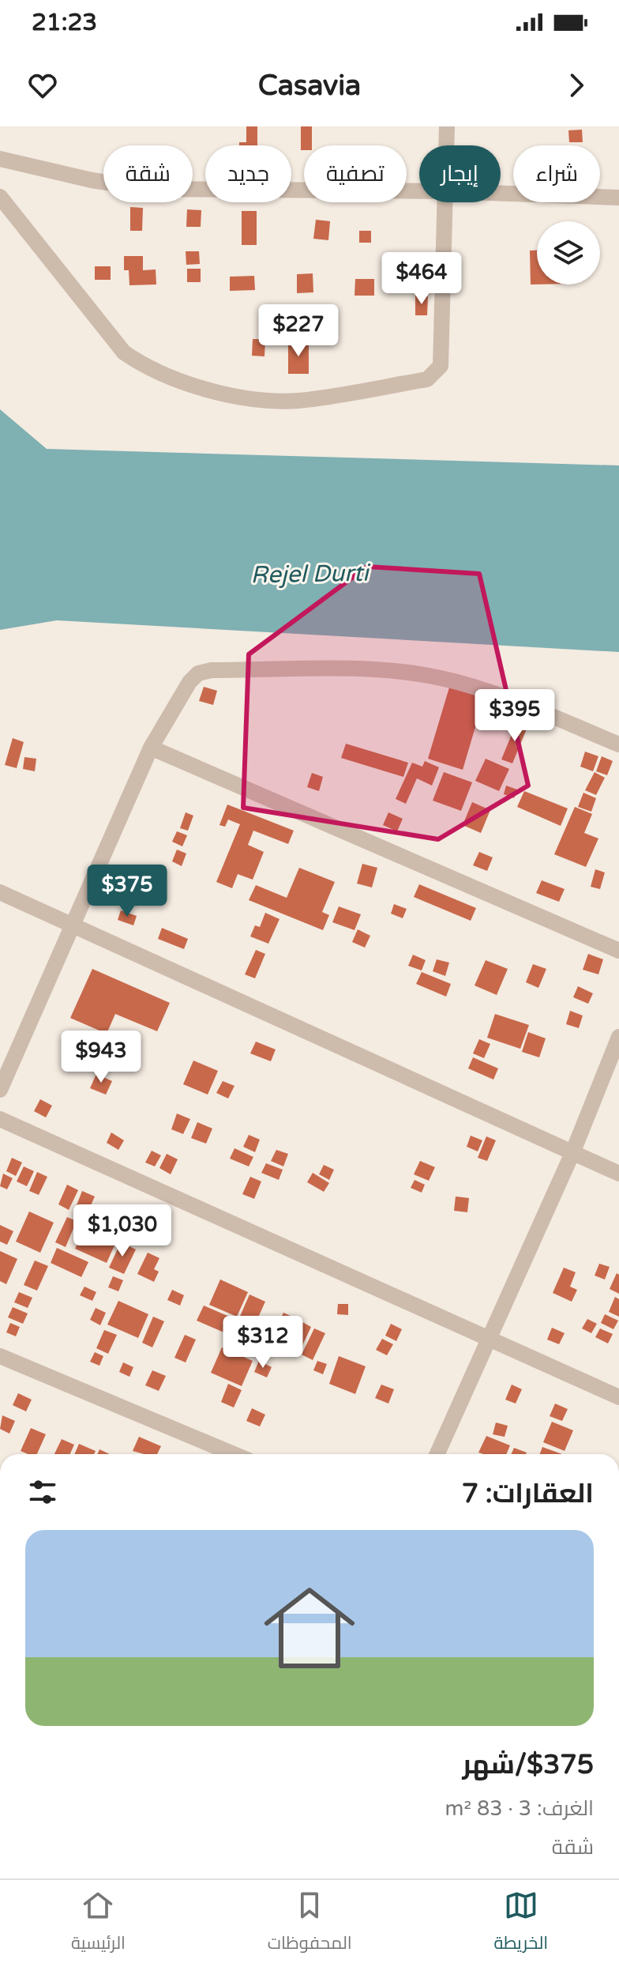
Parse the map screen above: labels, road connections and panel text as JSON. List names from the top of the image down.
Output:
{
  "water": ["Rejel Durti"],
  "page": {
    "status": "21:23",
    "header": "Casavia",
    "chip": [
      "شراء",
      "إيجار",
      "تصفية",
      "جديد",
      "شقة"
    ],
    "price": [
      "$464",
      "$227",
      "$395",
      "$375",
      "$943",
      "$1,030",
      "$312"
    ],
    "heading": "العقارات: 7",
    "list": [
      {
        "name": "$375/شهر",
        "note": "الغرف: 3 · 83 m² · شقة"
      }
    ],
    "tabs": ["الخريطة", "المحفوظات", "الرئيسية"]
  }
}
